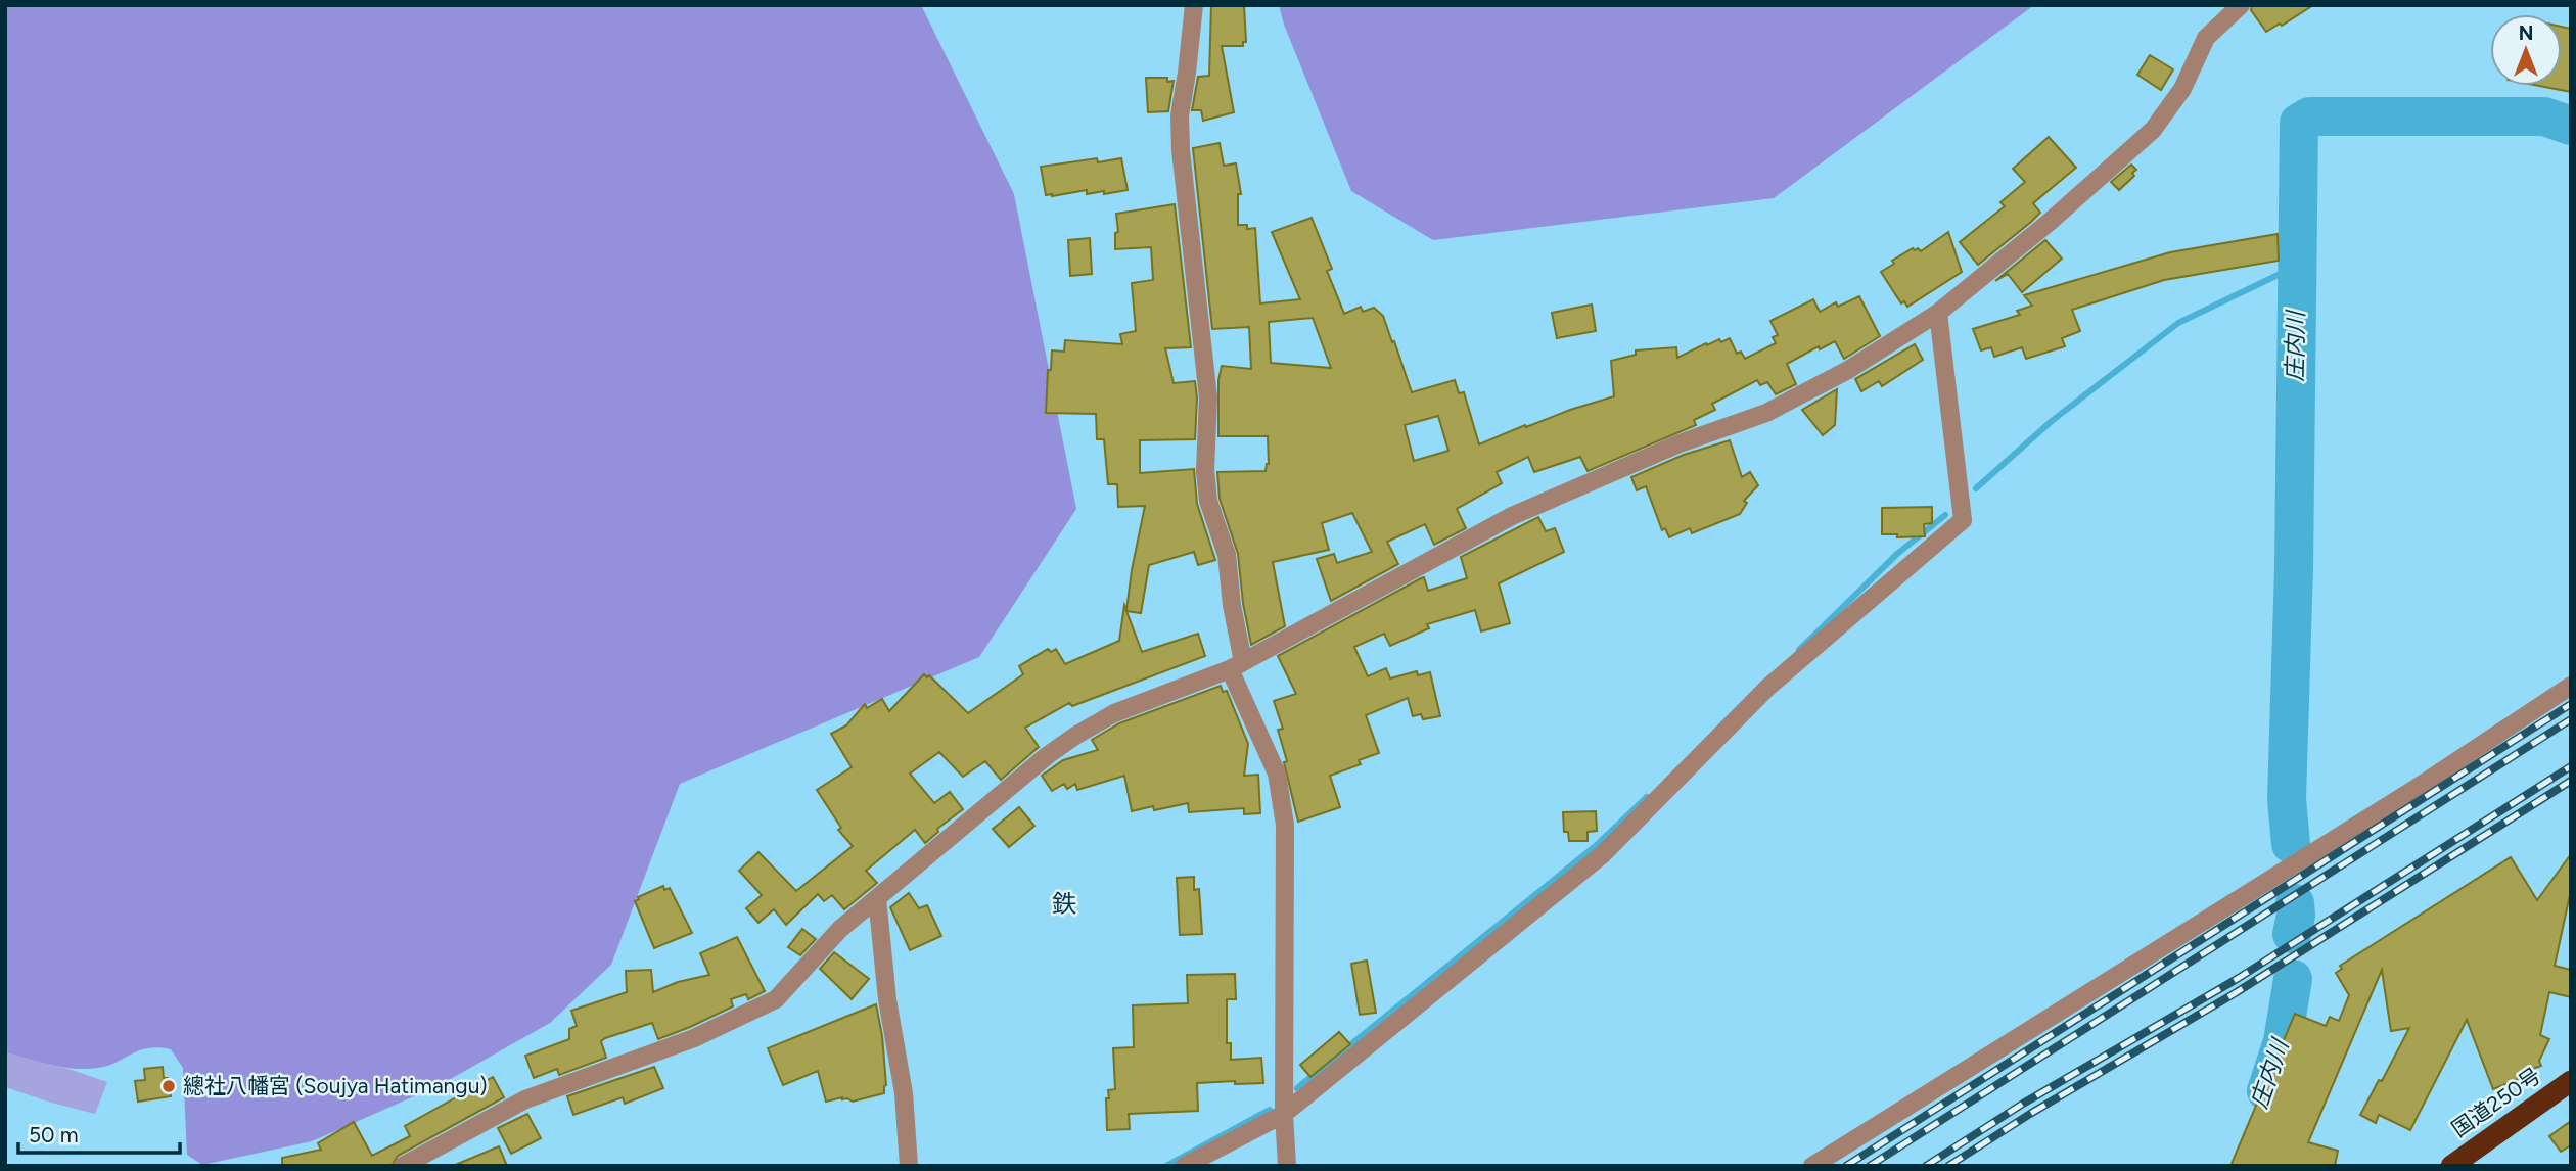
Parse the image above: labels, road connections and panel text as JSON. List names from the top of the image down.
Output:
{
  "streets": {
    "highway": ["国道250号"]
  },
  "districts": ["鉄"],
  "water": ["庄内川"],
  "places": ["總社八幡宮 (Soujya Hatimangu)"],
  "scale_bar": "50 m",
  "north": "top"
}
